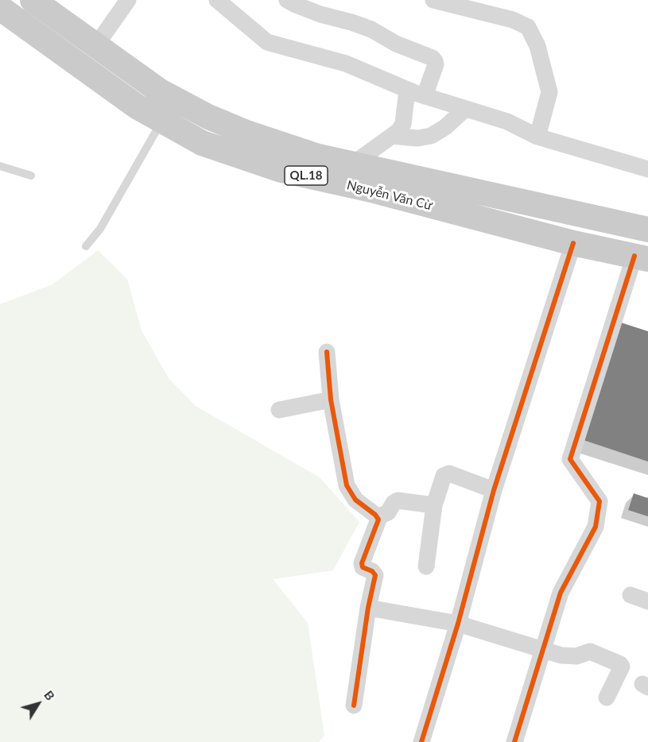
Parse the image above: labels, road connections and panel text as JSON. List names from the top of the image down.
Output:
{
  "streets": {
    "main road": ["QL.18", "Nguyễn Văn Cừ"]
  },
  "north": "top right"
}
